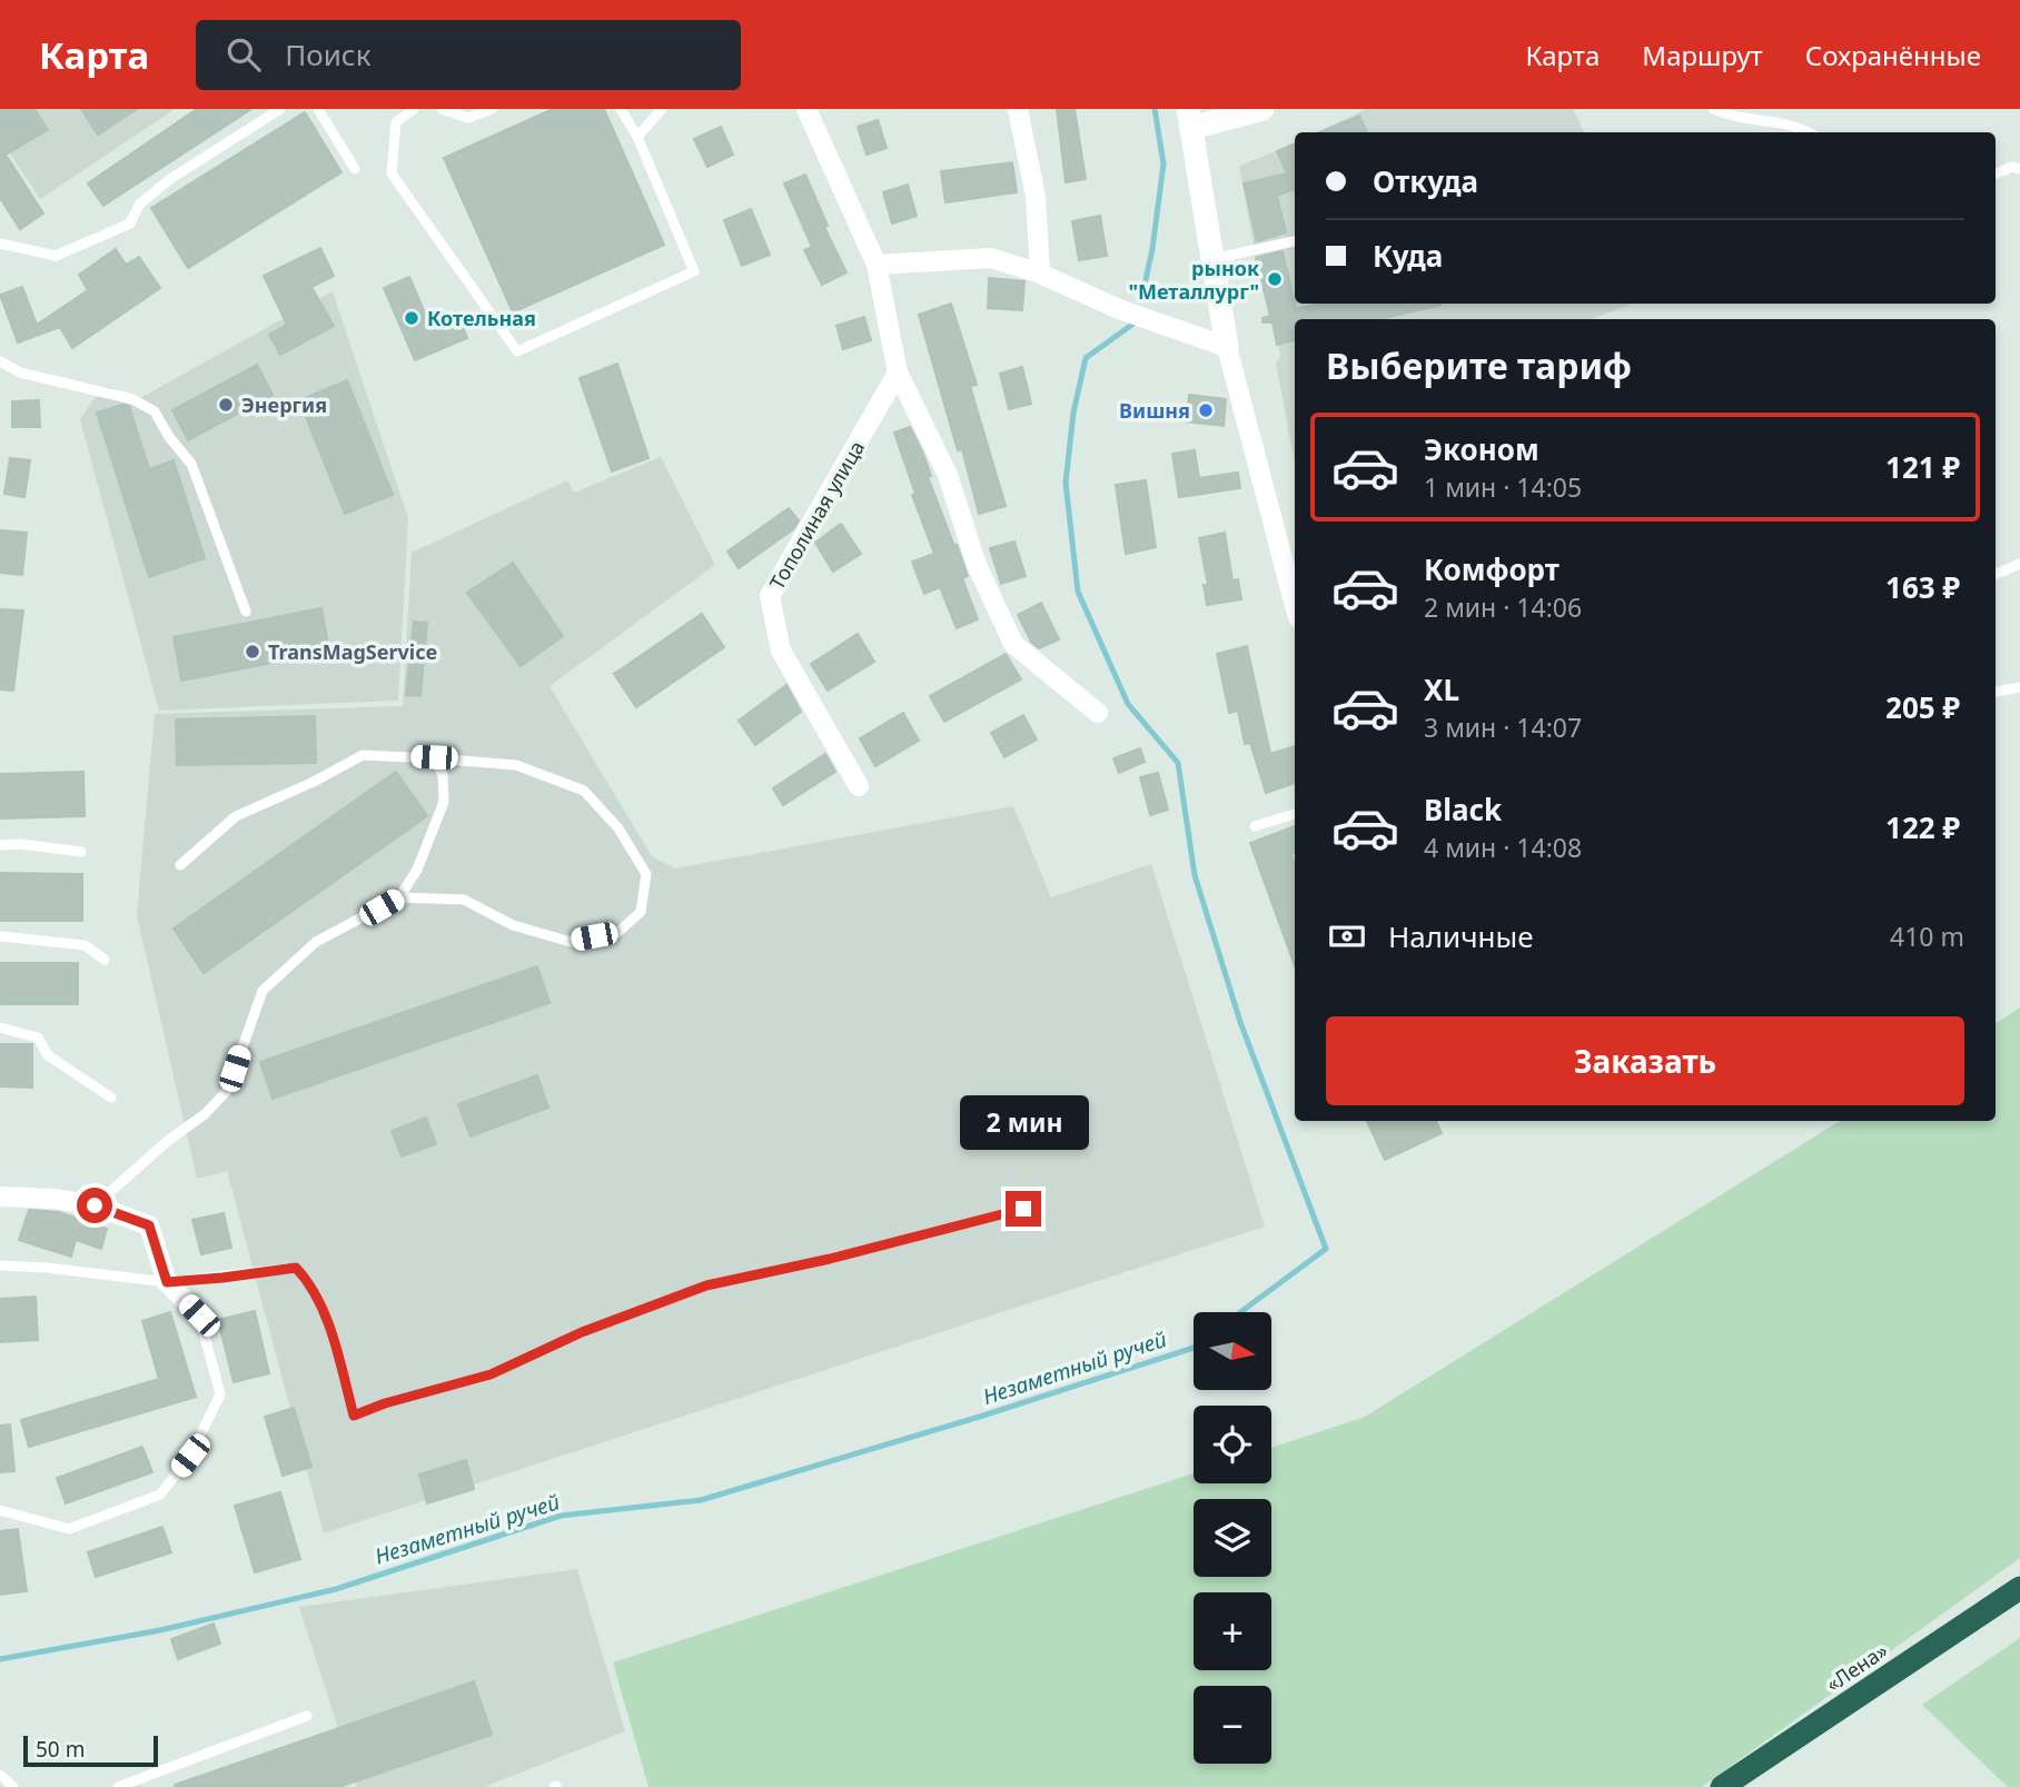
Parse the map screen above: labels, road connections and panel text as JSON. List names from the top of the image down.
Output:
{
  "streets": {
    "highway": ["«Лена»"],
    "street": ["Тополиная улица"]
  },
  "water": ["Незаметный ручей"],
  "places": [
    "рынок \"Металлург\"",
    "Котельная",
    "Энергия",
    "Вишня",
    "TransMagService"
  ],
  "scale_bar": "50 m",
  "north": "right",
  "page": {
    "header": "Карта",
    "search": "Поиск",
    "nav": ["Карта", "Маршрут", "Сохранённые"],
    "banner": ["Откуда", "Куда"],
    "heading": "Выберите тариф",
    "list": [
      {
        "name": "Эконом",
        "note": "1 мин · 14:05",
        "value": "121 ₽"
      },
      {
        "name": "Комфорт",
        "note": "2 мин · 14:06",
        "value": "163 ₽"
      },
      {
        "name": "XL",
        "note": "3 мин · 14:07",
        "value": "205 ₽"
      },
      {
        "name": "Black",
        "note": "4 мин · 14:08",
        "value": "122 ₽"
      }
    ],
    "pay": ["Наличные", "410 m"],
    "buttons": "Заказать",
    "bubble": "2 мин",
    "map_buttons": ["+", "−"],
    "scale": "50 m"
  }
}
